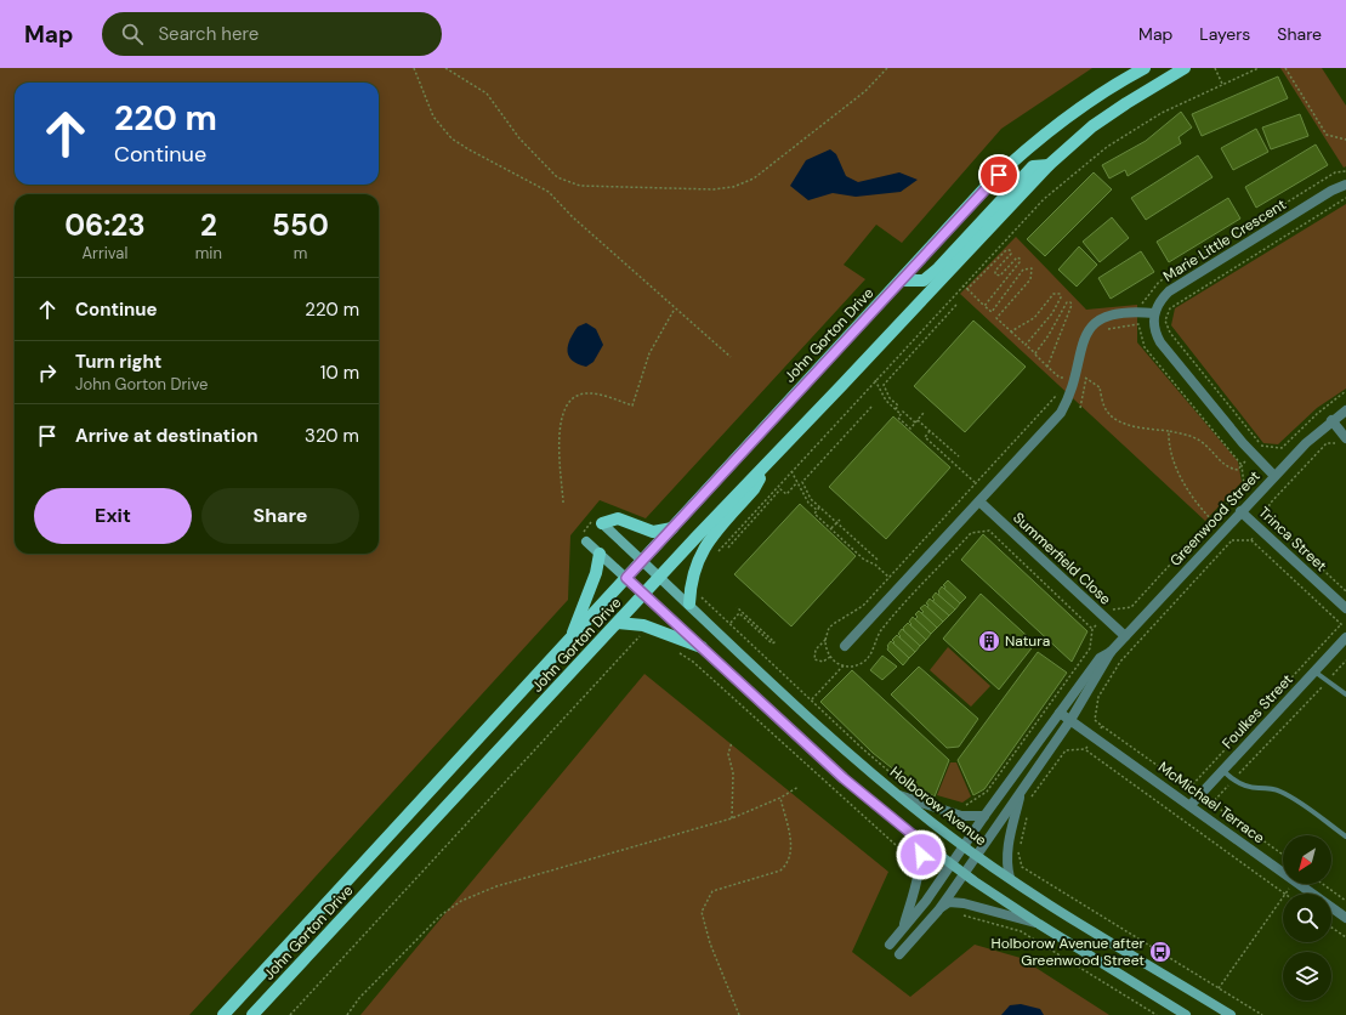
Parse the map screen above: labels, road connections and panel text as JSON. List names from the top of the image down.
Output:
{
  "streets": {
    "main road": ["John Gorton Drive", "Holborow Avenue"],
    "street": [
      "Marie Little Crescent",
      "Greenwood Street",
      "Trinca Street",
      "Summerfield Close",
      "Foulkes Street",
      "McMichael Terrace"
    ]
  },
  "crossings": [
    ["John Gorton Drive", "Holborow Avenue"],
    ["Greenwood Street", "Trinca Street"],
    ["Greenwood Street", "Summerfield Close"],
    ["Greenwood Street", "McMichael Terrace"],
    ["Greenwood Street", "Holborow Avenue"],
    ["Foulkes Street", "McMichael Terrace"]
  ],
  "places": {
    "building": ["Natura"],
    "bus stop": ["Holborow Avenue after Greenwood Street"]
  },
  "north": "bottom left",
  "page": {
    "header": "Map",
    "search": "Search here",
    "nav": ["Map", "Layers", "Share"],
    "turn": ["220 m", "Continue"],
    "eta": [
      "06:23",
      "Arrival",
      "2",
      "min",
      "550",
      "m"
    ],
    "list": [
      {
        "name": "Continue",
        "value": "220 m"
      },
      {
        "name": "Turn right",
        "note": "John Gorton Drive",
        "value": "10 m"
      },
      {
        "name": "Arrive at destination",
        "value": "320 m"
      }
    ],
    "buttons": ["Exit", "Share"]
  }
}
